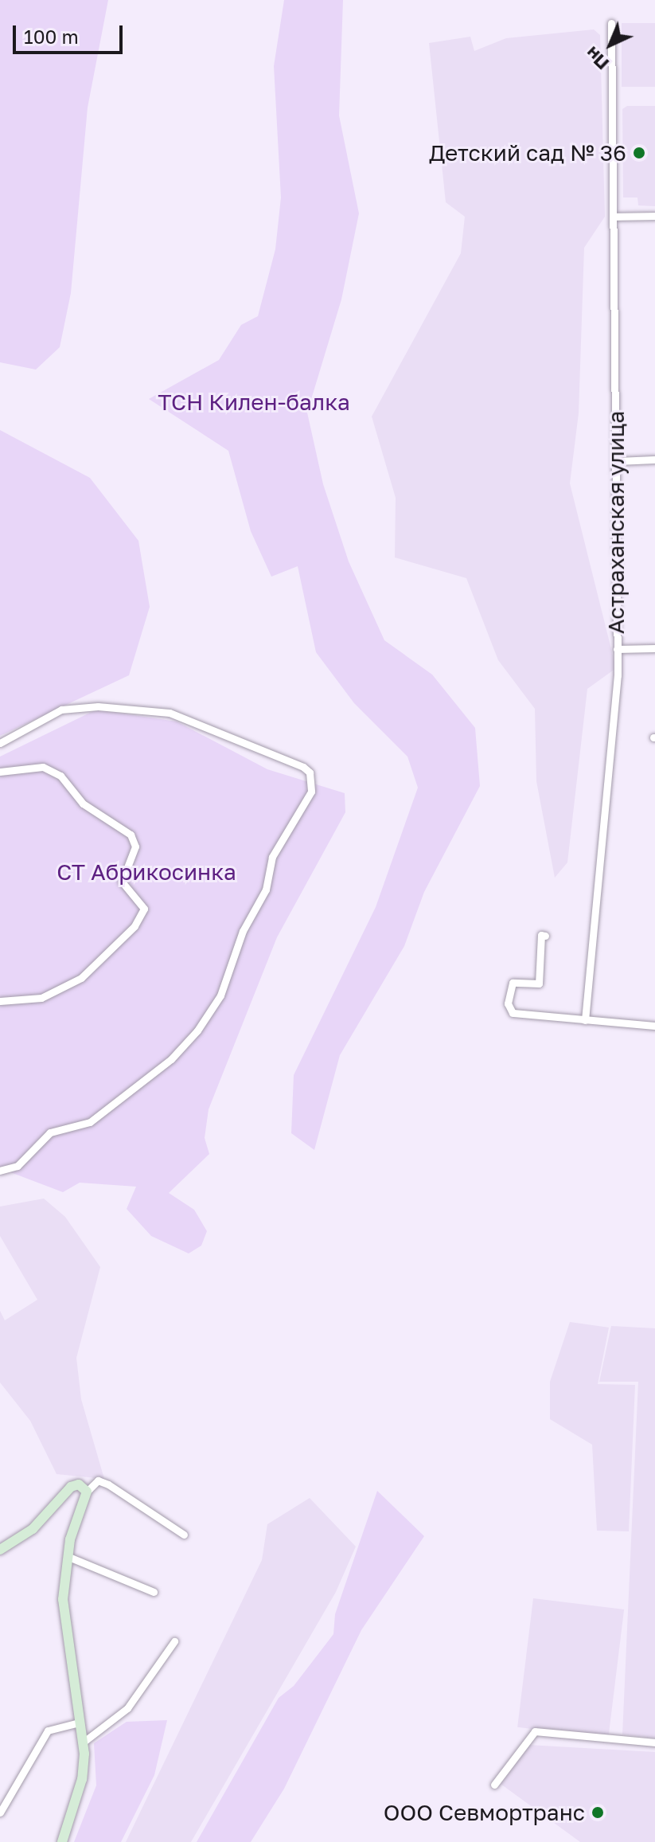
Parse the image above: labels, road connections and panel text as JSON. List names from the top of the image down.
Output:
{
  "streets": {
    "street": ["Астраханская улица"]
  },
  "parks": ["ТСН Килен-балка", "СТ Абрикосинка"],
  "places": ["Детский сад № 36", "ООО Севмортранс"],
  "scale_bar": "100 m",
  "north": "bottom left"
}
